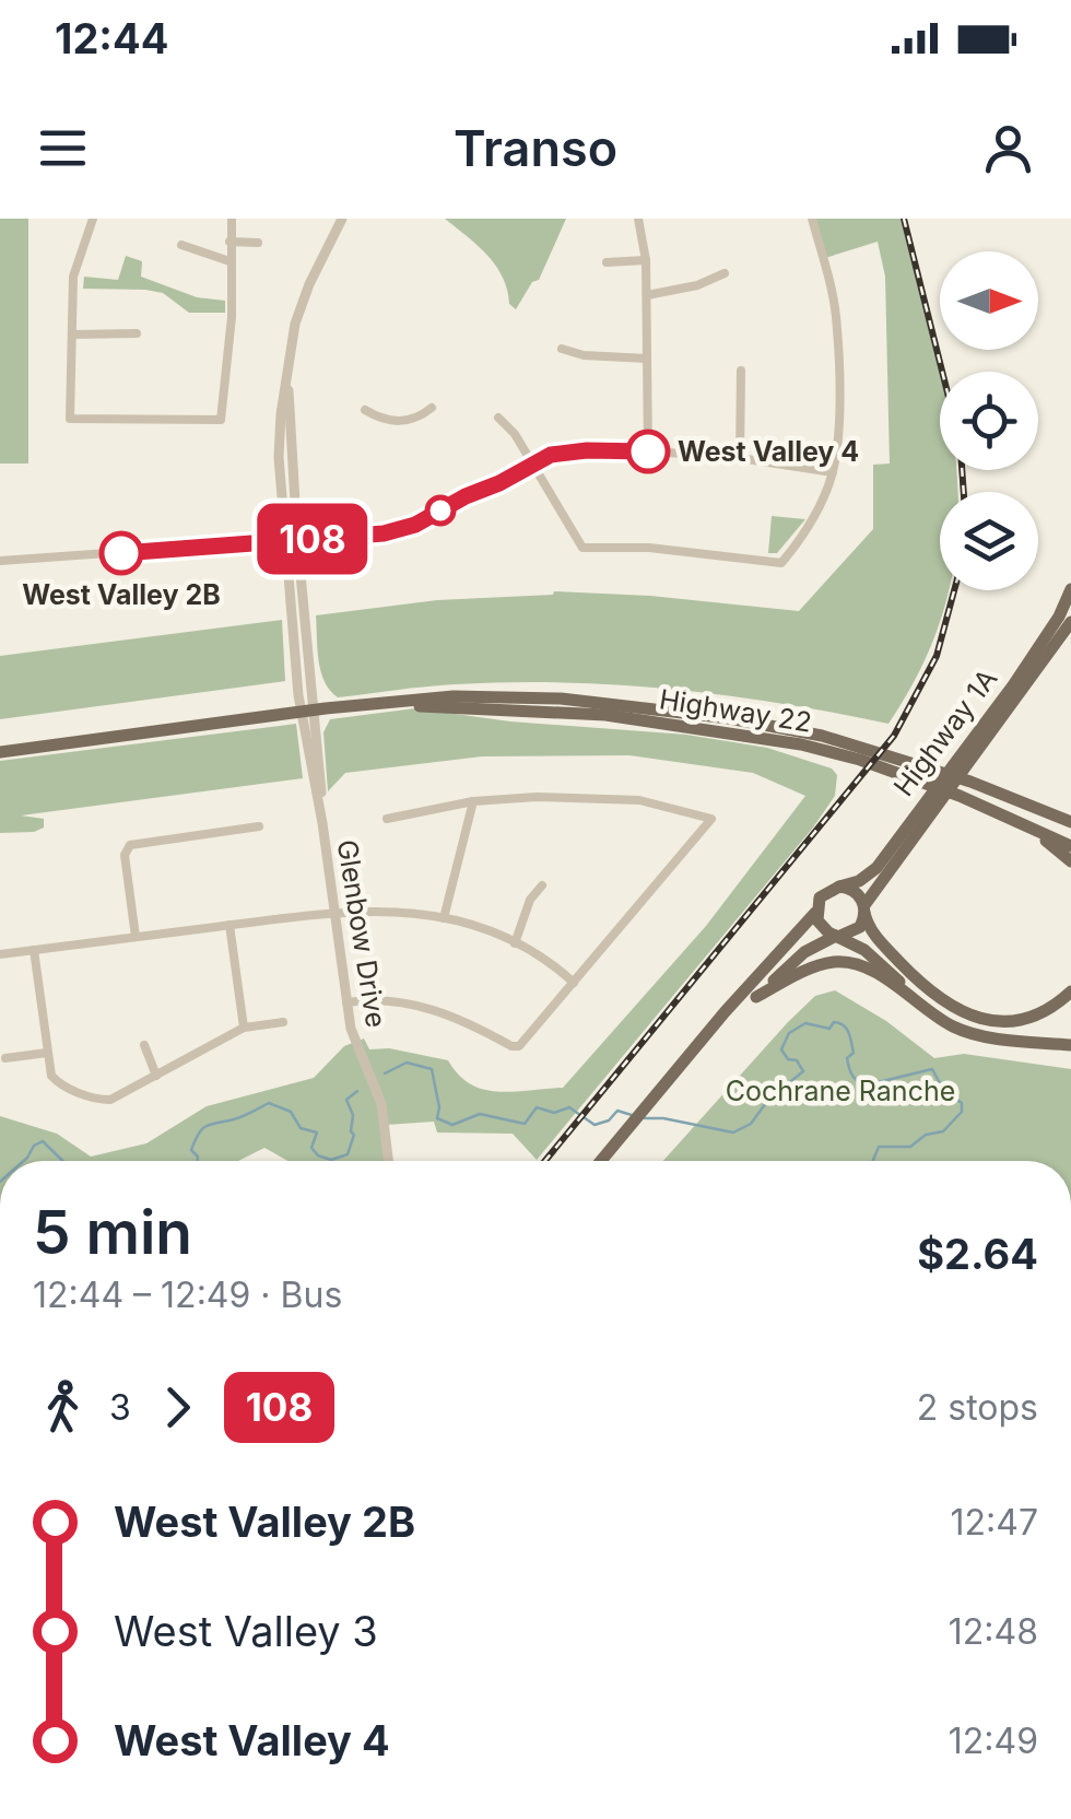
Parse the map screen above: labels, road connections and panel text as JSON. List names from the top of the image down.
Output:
{
  "streets": {
    "main road": ["Highway 22", "Highway 1A"],
    "street": ["Glenbow Drive"]
  },
  "crossings": [
    ["Highway 22", "Glenbow Drive"]
  ],
  "parks": ["Cochrane Ranche"],
  "places": ["West Valley 4", "West Valley 2B"],
  "lines": ["bus line 108"],
  "north": "right",
  "page": {
    "status": "12:44",
    "header": "Transo",
    "on_map": "108",
    "heading": ["5 min", "12:44 – 12:49 · Bus", "$2.64"],
    "legs": ["3", "108", "2 stops"],
    "list": [
      {
        "name": "West Valley 2B",
        "value": "12:47"
      },
      {
        "name": "West Valley 3",
        "value": "12:48"
      },
      {
        "name": "West Valley 4",
        "value": "12:49"
      }
    ]
  }
}
